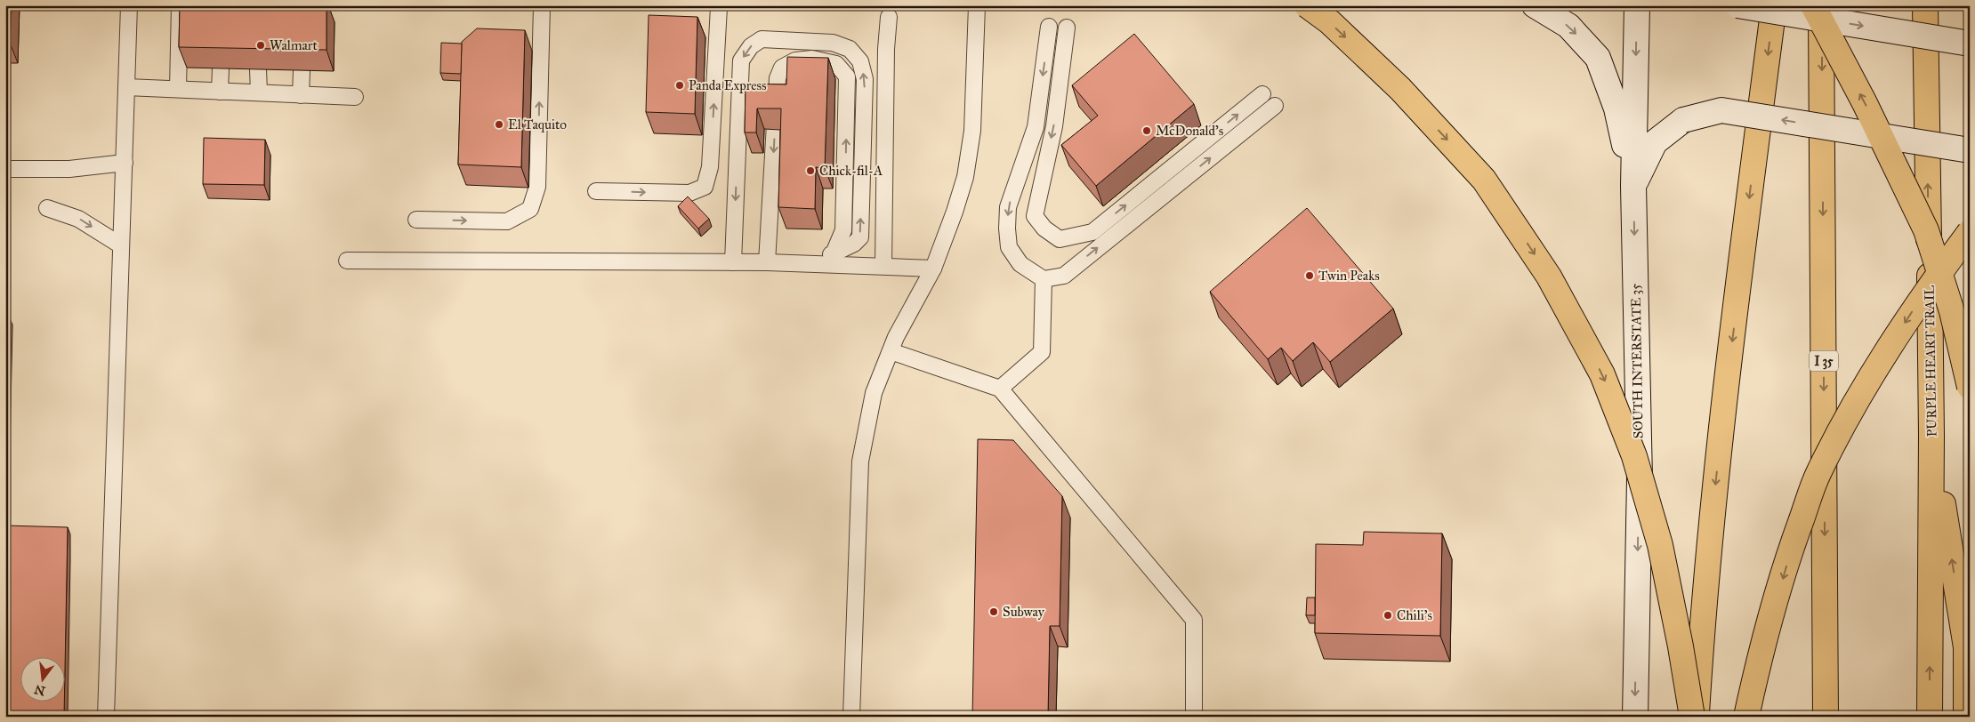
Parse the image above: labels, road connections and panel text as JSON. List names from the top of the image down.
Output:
{
  "streets": {
    "highway": ["I 35", "PURPLE HEART TRAIL"],
    "main road": ["SOUTH INTERSTATE 35"]
  },
  "one_way": ["SOUTH INTERSTATE 35"],
  "places": [
    "Walmart",
    "Panda Express",
    "El Taquito",
    "McDonald's",
    "Chick-fil-A",
    "Twin Peaks",
    "Subway",
    "Chili's"
  ],
  "north": "bottom"
}
